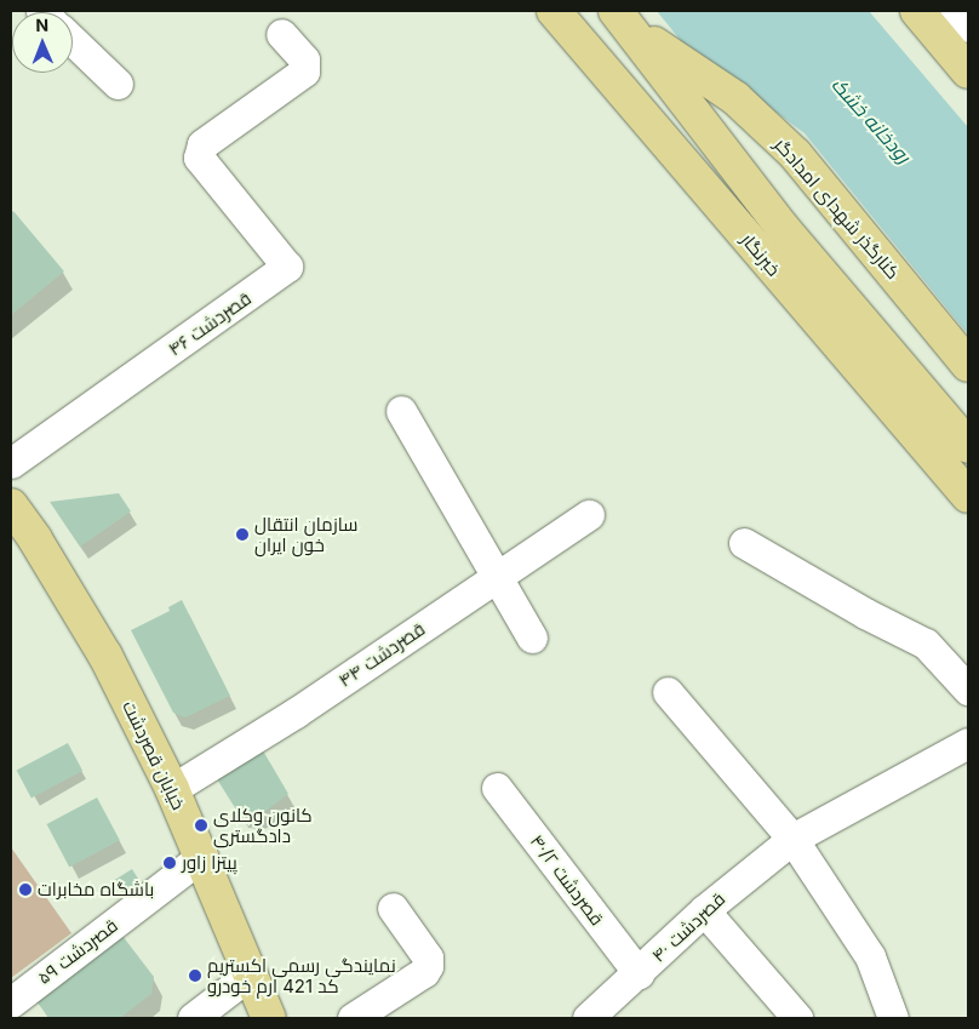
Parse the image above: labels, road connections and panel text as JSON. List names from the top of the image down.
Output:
{
  "streets": {
    "main road": ["کنارگذر شهدای امدادگر", "خبرنگار", "خیابان قصردشت"],
    "street": [
      "۴۶ قصردشت",
      "۴۴ قصردشت",
      "۴۰/۲ قصردشت",
      "۴۰ قصردشت",
      "۵۹ قصردشت"
    ]
  },
  "crossings": [
    ["کنارگذر شهدای امدادگر", "خبرنگار"],
    ["۴۴ قصردشت", "خیابان قصردشت"],
    ["خیابان قصردشت", "۵۹ قصردشت"],
    ["۴۰/۲ قصردشت", "۴۰ قصردشت"]
  ],
  "water": ["رودخانه خشک"],
  "places": [
    "سازمان انتقال خون ایران",
    "کانون وکلای دادگستری",
    "پیتزا زاور",
    "باشگاه مخابرات",
    "نمایندگی رسمی اکستریم کد 421 ارم خودرو"
  ],
  "north": "top"
}
